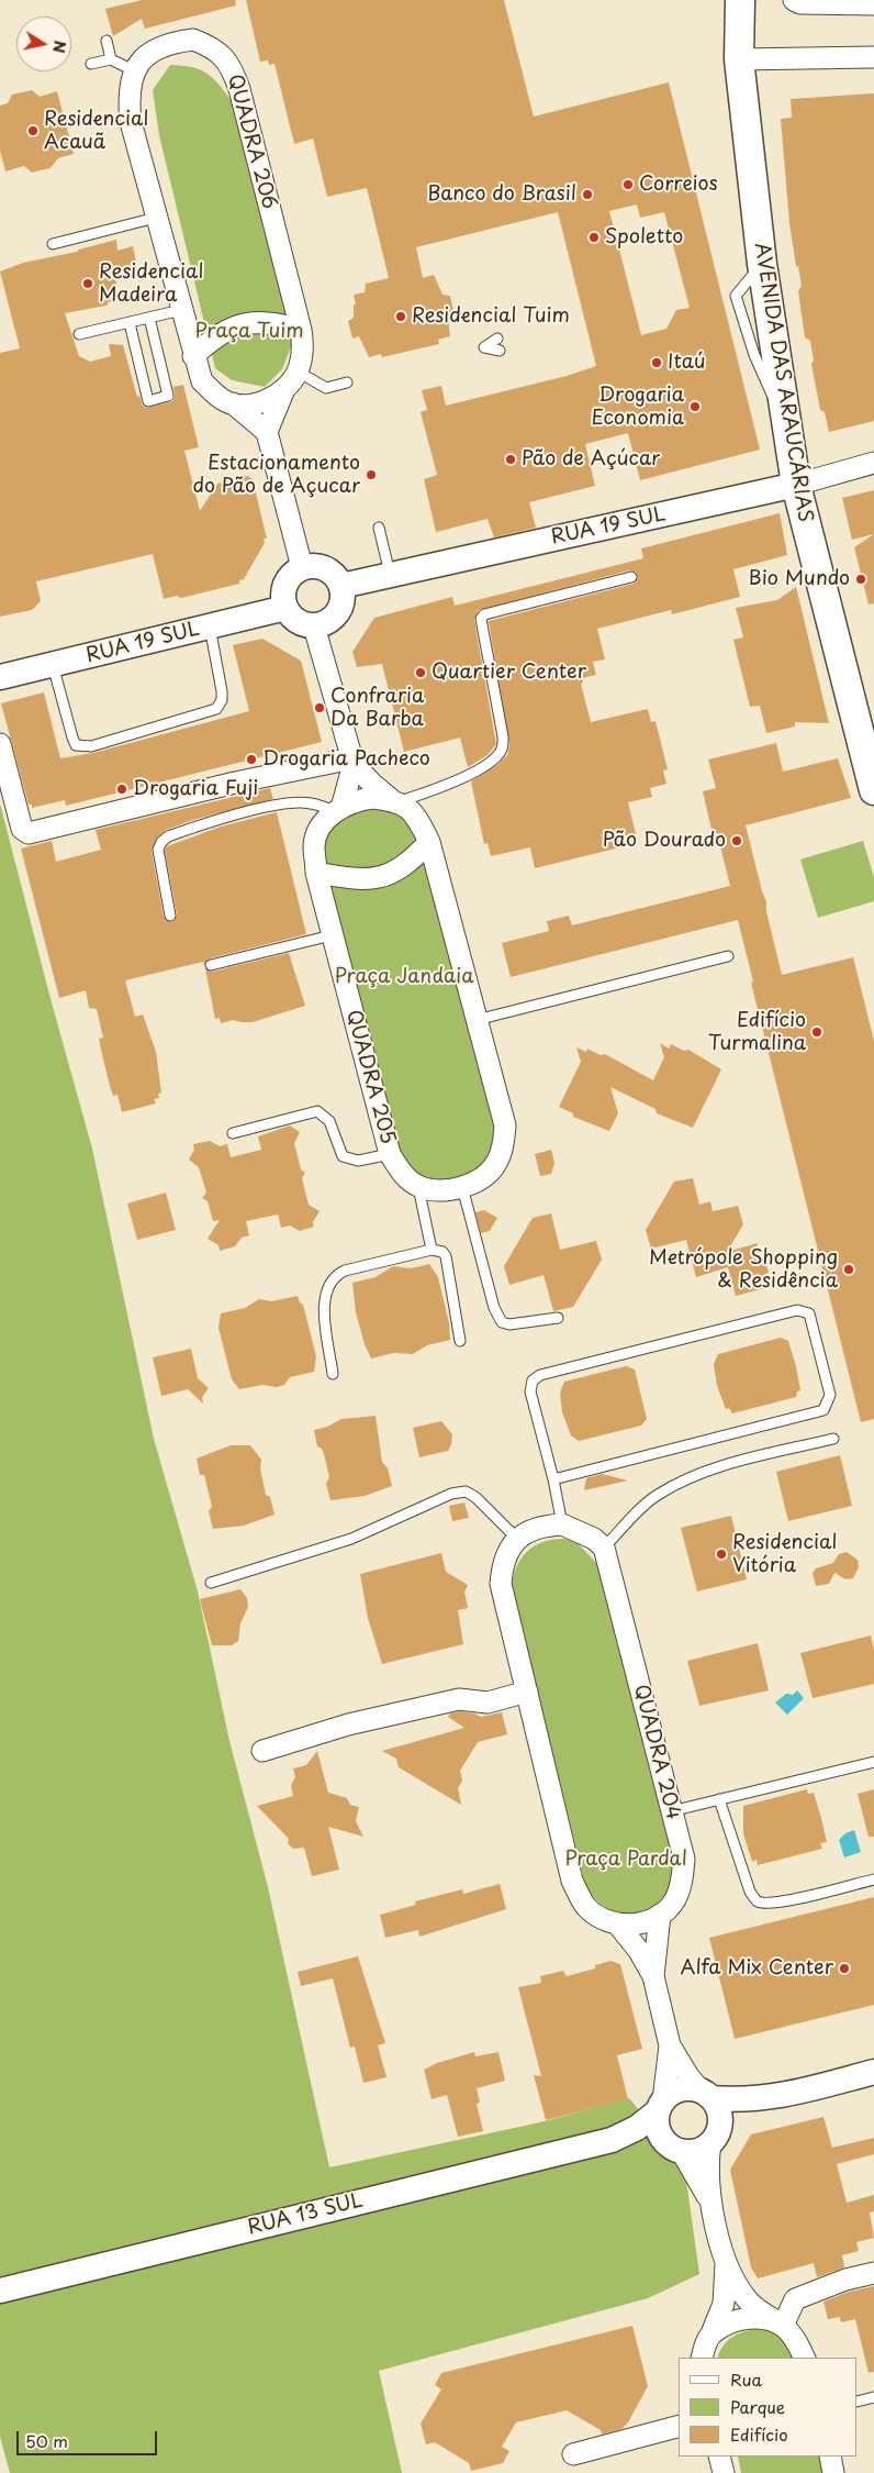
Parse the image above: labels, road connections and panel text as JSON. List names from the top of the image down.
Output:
{
  "streets": {
    "main road": ["AVENIDA DAS ARAUCÁRIAS"],
    "street": [
      "QUADRA 206",
      "RUA 19 SUL",
      "QUADRA 205",
      "QUADRA 204",
      "RUA 13 SUL"
    ]
  },
  "crossings": [
    ["AVENIDA DAS ARAUCÁRIAS", "RUA 19 SUL"]
  ],
  "parks": ["Praça Tuim", "Praça Jandaia", "Praça Pardal"],
  "places": [
    "Residencial Acauã",
    "Correios",
    "Banco do Brasil",
    "Spoletto",
    "Residencial Madeira",
    "Residencial Tuim",
    "Itaú",
    "Drogaria Economia",
    "Pão de Açúcar",
    "Estacionamento do Pão de Açucar",
    "Bio Mundo",
    "Quartier Center",
    "Confraria Da Barba",
    "Drogaria Pacheco",
    "Drogaria Fuji",
    "Pão Dourado",
    "Edifício Turmalina",
    "Metrópole Shopping & Residência",
    "Residencial Vitória",
    "Alfa Mix Center"
  ],
  "legend": ["Rua", "Parque", "Edifício"],
  "scale_bar": "50 m",
  "north": "right"
}
